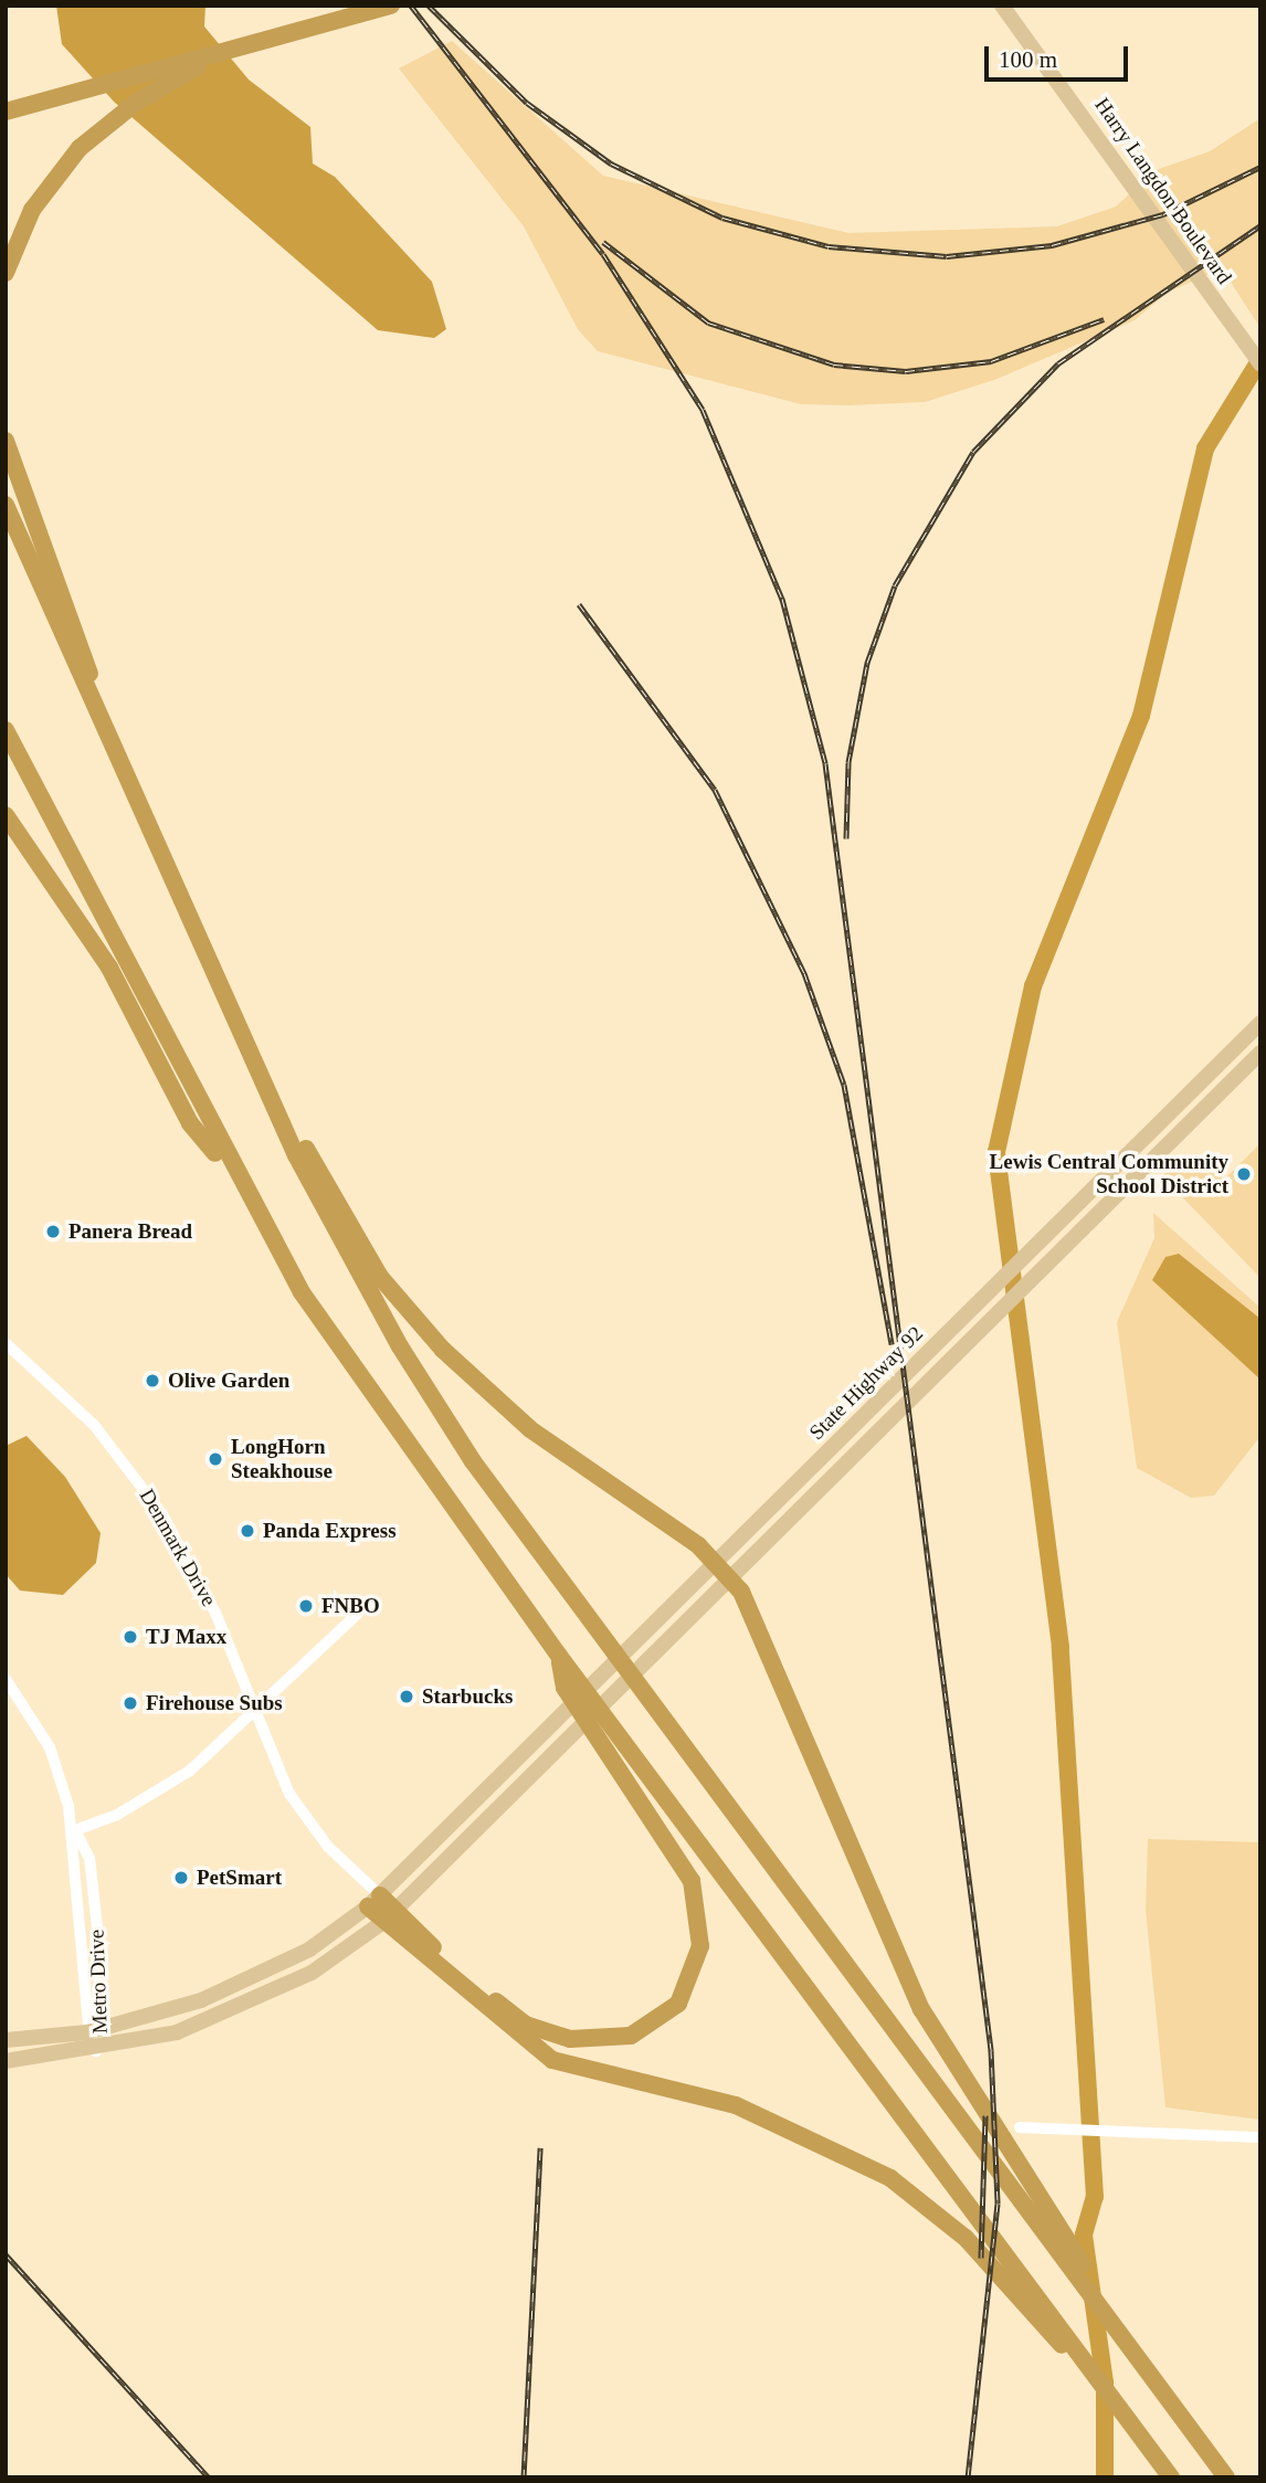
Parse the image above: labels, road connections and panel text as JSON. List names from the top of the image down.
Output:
{
  "streets": {
    "main road": ["Harry Langdon Boulevard", "State Highway 92"],
    "street": ["Denmark Drive", "Metro Drive"]
  },
  "crossings": [
    ["State Highway 92", "Denmark Drive"],
    ["State Highway 92", "Metro Drive"]
  ],
  "places": [
    "Lewis Central Community School District",
    "Panera Bread",
    "Olive Garden",
    "LongHorn Steakhouse",
    "Panda Express",
    "FNBO",
    "TJ Maxx",
    "Starbucks",
    "Firehouse Subs",
    "PetSmart"
  ],
  "scale_bar": "100 m"
}
